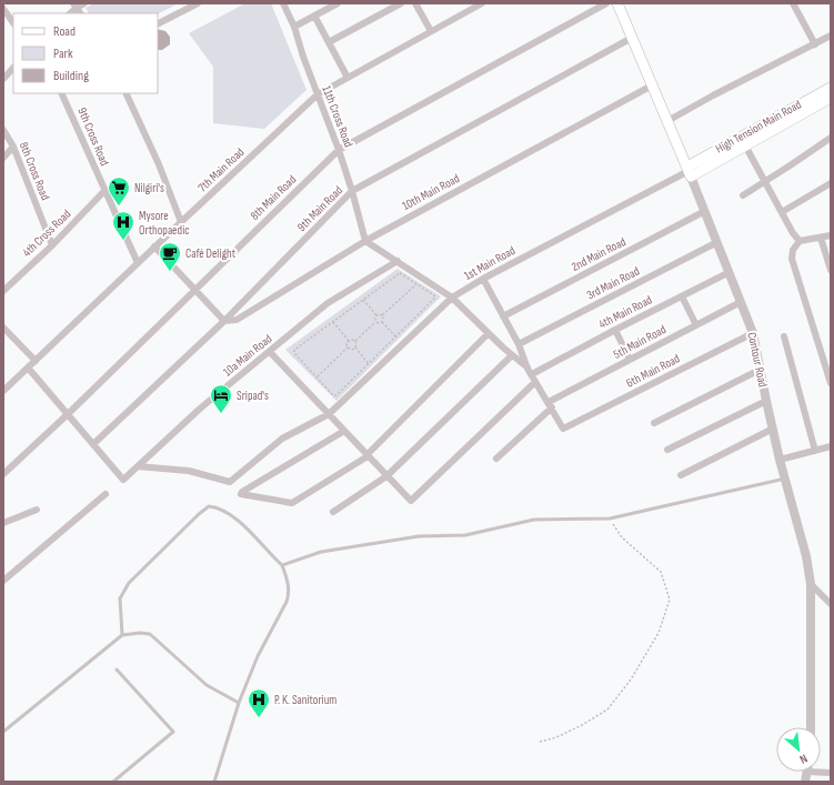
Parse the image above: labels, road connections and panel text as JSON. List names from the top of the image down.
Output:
{
  "streets": {
    "main road": ["High Tension Main Road", "Contour Road"],
    "street": [
      "11th Cross Road",
      "9th Cross Road",
      "7th Main Road",
      "8th Cross Road",
      "10th Main Road",
      "8th Main Road",
      "9th Main Road",
      "4th Cross Road",
      "2nd Main Road",
      "1st Main Road",
      "3rd Main Road",
      "4th Main Road",
      "5th Main Road",
      "10a Main Road",
      "6th Main Road"
    ]
  },
  "crossings": [
    ["11th Cross Road", "7th Main Road"],
    ["11th Cross Road", "10th Main Road"],
    ["11th Cross Road", "8th Main Road"],
    ["11th Cross Road", "9th Main Road"],
    ["High Tension Main Road", "1st Main Road"],
    ["High Tension Main Road", "Contour Road"],
    ["9th Cross Road", "7th Main Road"],
    ["9th Cross Road", "4th Cross Road"],
    ["8th Cross Road", "4th Cross Road"],
    ["10th Main Road", "9th Main Road"],
    ["10th Main Road", "Contour Road"],
    ["9th Main Road", "10a Main Road"],
    ["9th Main Road", "Contour Road"],
    ["2nd Main Road", "Contour Road"],
    ["1st Main Road", "10a Main Road"],
    ["1st Main Road", "Contour Road"],
    ["3rd Main Road", "Contour Road"],
    ["4th Main Road", "Contour Road"],
    ["5th Main Road", "Contour Road"],
    ["5th Main Road", "6th Main Road"],
    ["Contour Road", "6th Main Road"]
  ],
  "places": {
    "supermarket": ["Nilgiri's"],
    "hospital": ["Mysore Orthopaedic", "P. K. Sanitorium"],
    "cafe": ["Café Delight"],
    "hotel": ["Sripad's"]
  },
  "legend": ["Road", "Park", "Building"],
  "north": "bottom right"
}
